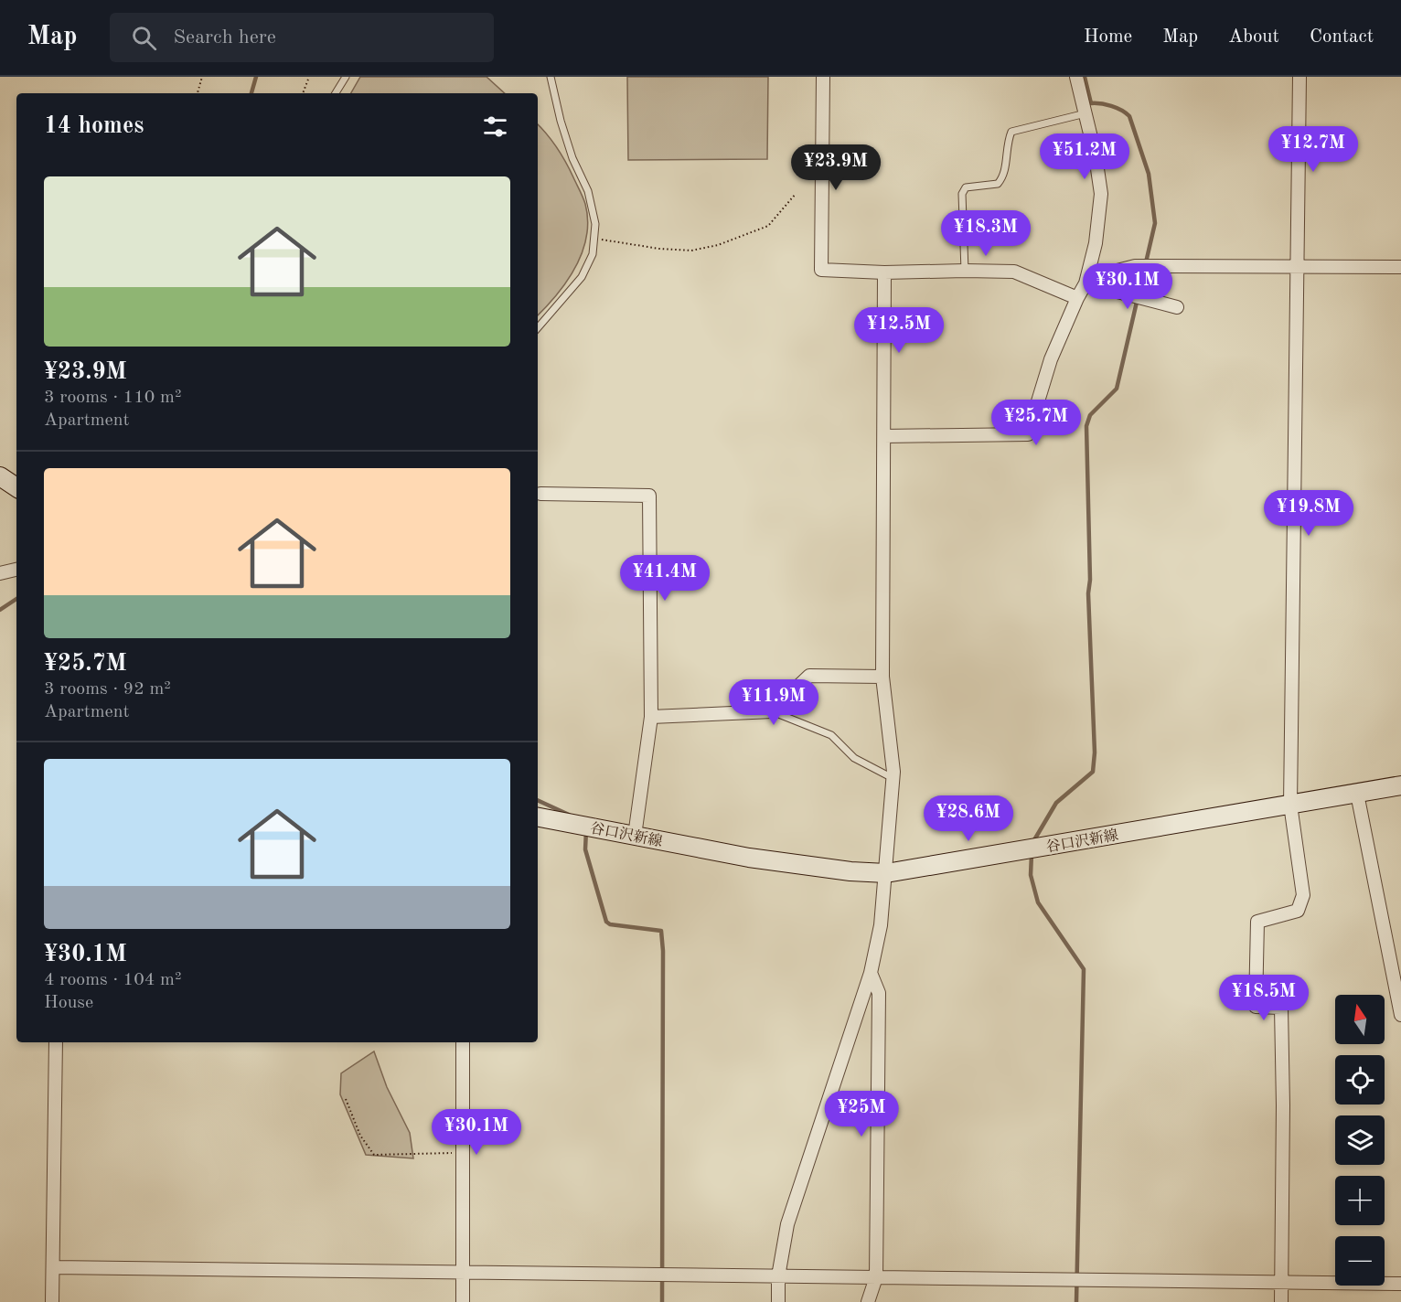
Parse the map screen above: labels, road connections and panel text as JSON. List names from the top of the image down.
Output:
{
  "streets": {
    "main road": ["谷口沢新線"]
  },
  "north": "top",
  "page": {
    "header": "Map",
    "search": "Search here",
    "nav": [
      "Home",
      "Map",
      "About",
      "Contact"
    ],
    "heading": "14 homes",
    "price": [
      "¥12.7M",
      "¥51.2M",
      "¥23.9M",
      "¥18.3M",
      "¥30.1M",
      "¥12.5M",
      "¥25.7M",
      "¥19.8M",
      "¥41.4M",
      "¥11.9M",
      "¥28.6M",
      "¥18.5M",
      "¥25M",
      "¥30.1M"
    ],
    "list": [
      {
        "name": "¥23.9M",
        "note": "3 rooms · 110 m² · Apartment"
      },
      {
        "name": "¥25.7M",
        "note": "3 rooms · 92 m² · Apartment"
      },
      {
        "name": "¥30.1M",
        "note": "4 rooms · 104 m² · House"
      }
    ],
    "map_buttons": ["+", "−"]
  }
}
